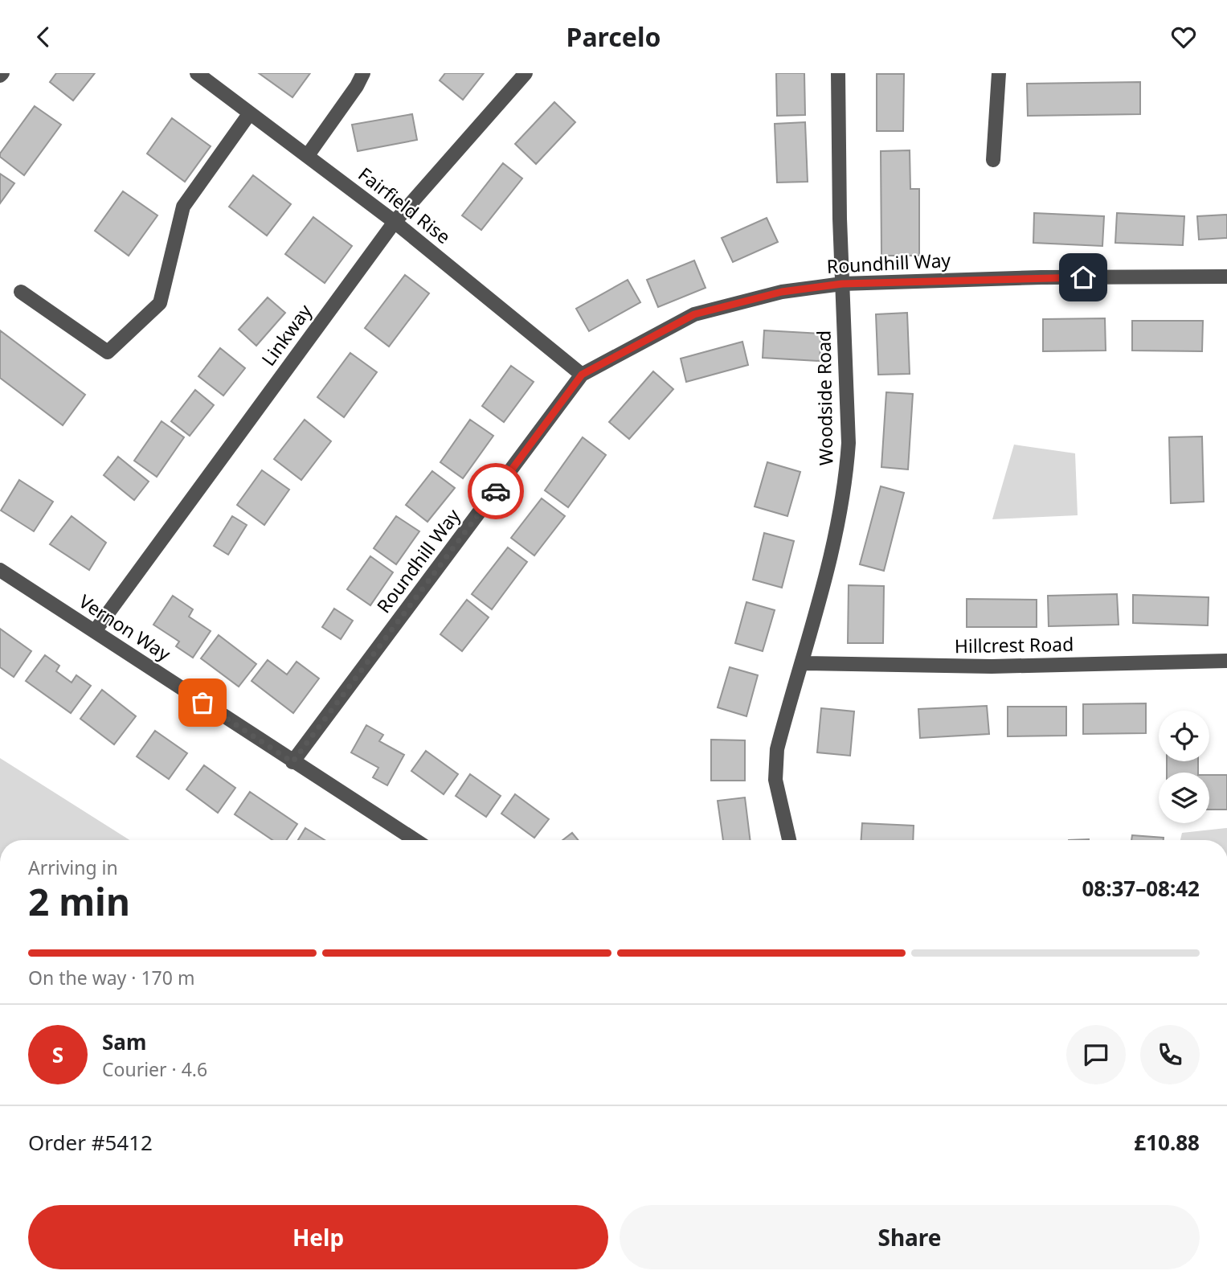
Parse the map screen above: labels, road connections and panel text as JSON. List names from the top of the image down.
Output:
{
  "streets": {
    "street": [
      "Fairfield Rise",
      "Roundhill Way",
      "Linkway",
      "Woodside Road",
      "Vernon Way",
      "Hillcrest Road"
    ]
  },
  "crossings": [
    ["Fairfield Rise", "Roundhill Way"],
    ["Fairfield Rise", "Linkway"],
    ["Roundhill Way", "Woodside Road"],
    ["Roundhill Way", "Vernon Way"],
    ["Linkway", "Vernon Way"],
    ["Woodside Road", "Hillcrest Road"]
  ],
  "page": {
    "header": "Parcelo",
    "heading": ["2 min", "Arriving in", "08:37–08:42"],
    "panel": [
      "Sam",
      "Courier · 4.6",
      "Order #5412",
      "£10.88"
    ],
    "bar": "On the way · 170 m",
    "round": "S",
    "buttons": ["Help", "Share"]
  }
}
